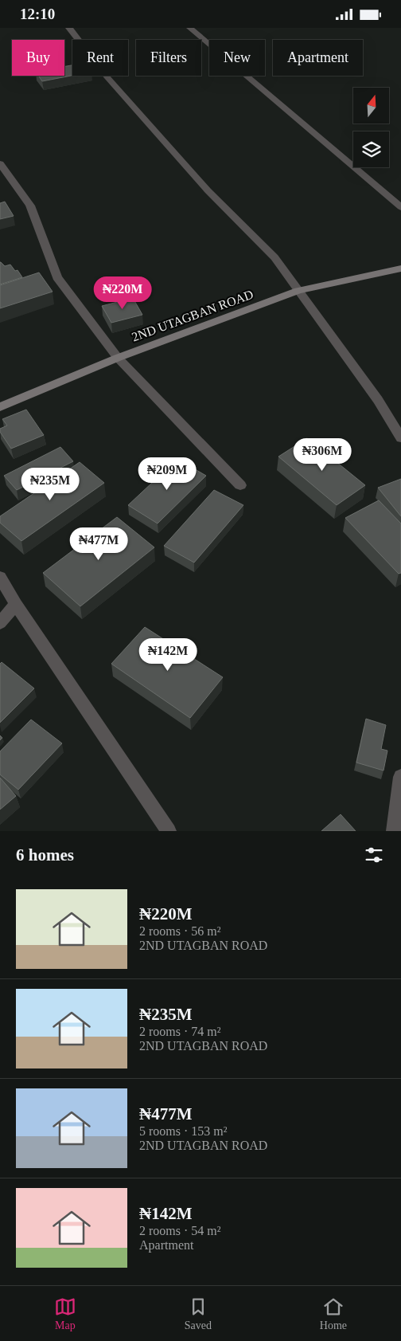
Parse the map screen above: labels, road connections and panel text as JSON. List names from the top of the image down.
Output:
{
  "streets": {
    "street": ["2ND UTAGBAN ROAD"]
  },
  "north": "top",
  "page": {
    "status": "12:10",
    "chip": [
      "Buy",
      "Rent",
      "Filters",
      "New",
      "Apartment"
    ],
    "price": [
      "₦220M",
      "₦306M",
      "₦209M",
      "₦235M",
      "₦477M",
      "₦142M"
    ],
    "heading": "6 homes",
    "list": [
      {
        "name": "₦220M",
        "note": "2 rooms · 56 m² · 2ND UTAGBAN ROAD"
      },
      {
        "name": "₦235M",
        "note": "2 rooms · 74 m² · 2ND UTAGBAN ROAD"
      },
      {
        "name": "₦477M",
        "note": "5 rooms · 153 m² · 2ND UTAGBAN ROAD"
      },
      {
        "name": "₦142M",
        "note": "2 rooms · 54 m² · Apartment"
      }
    ],
    "tabs": ["Map", "Saved", "Home"]
  }
}
